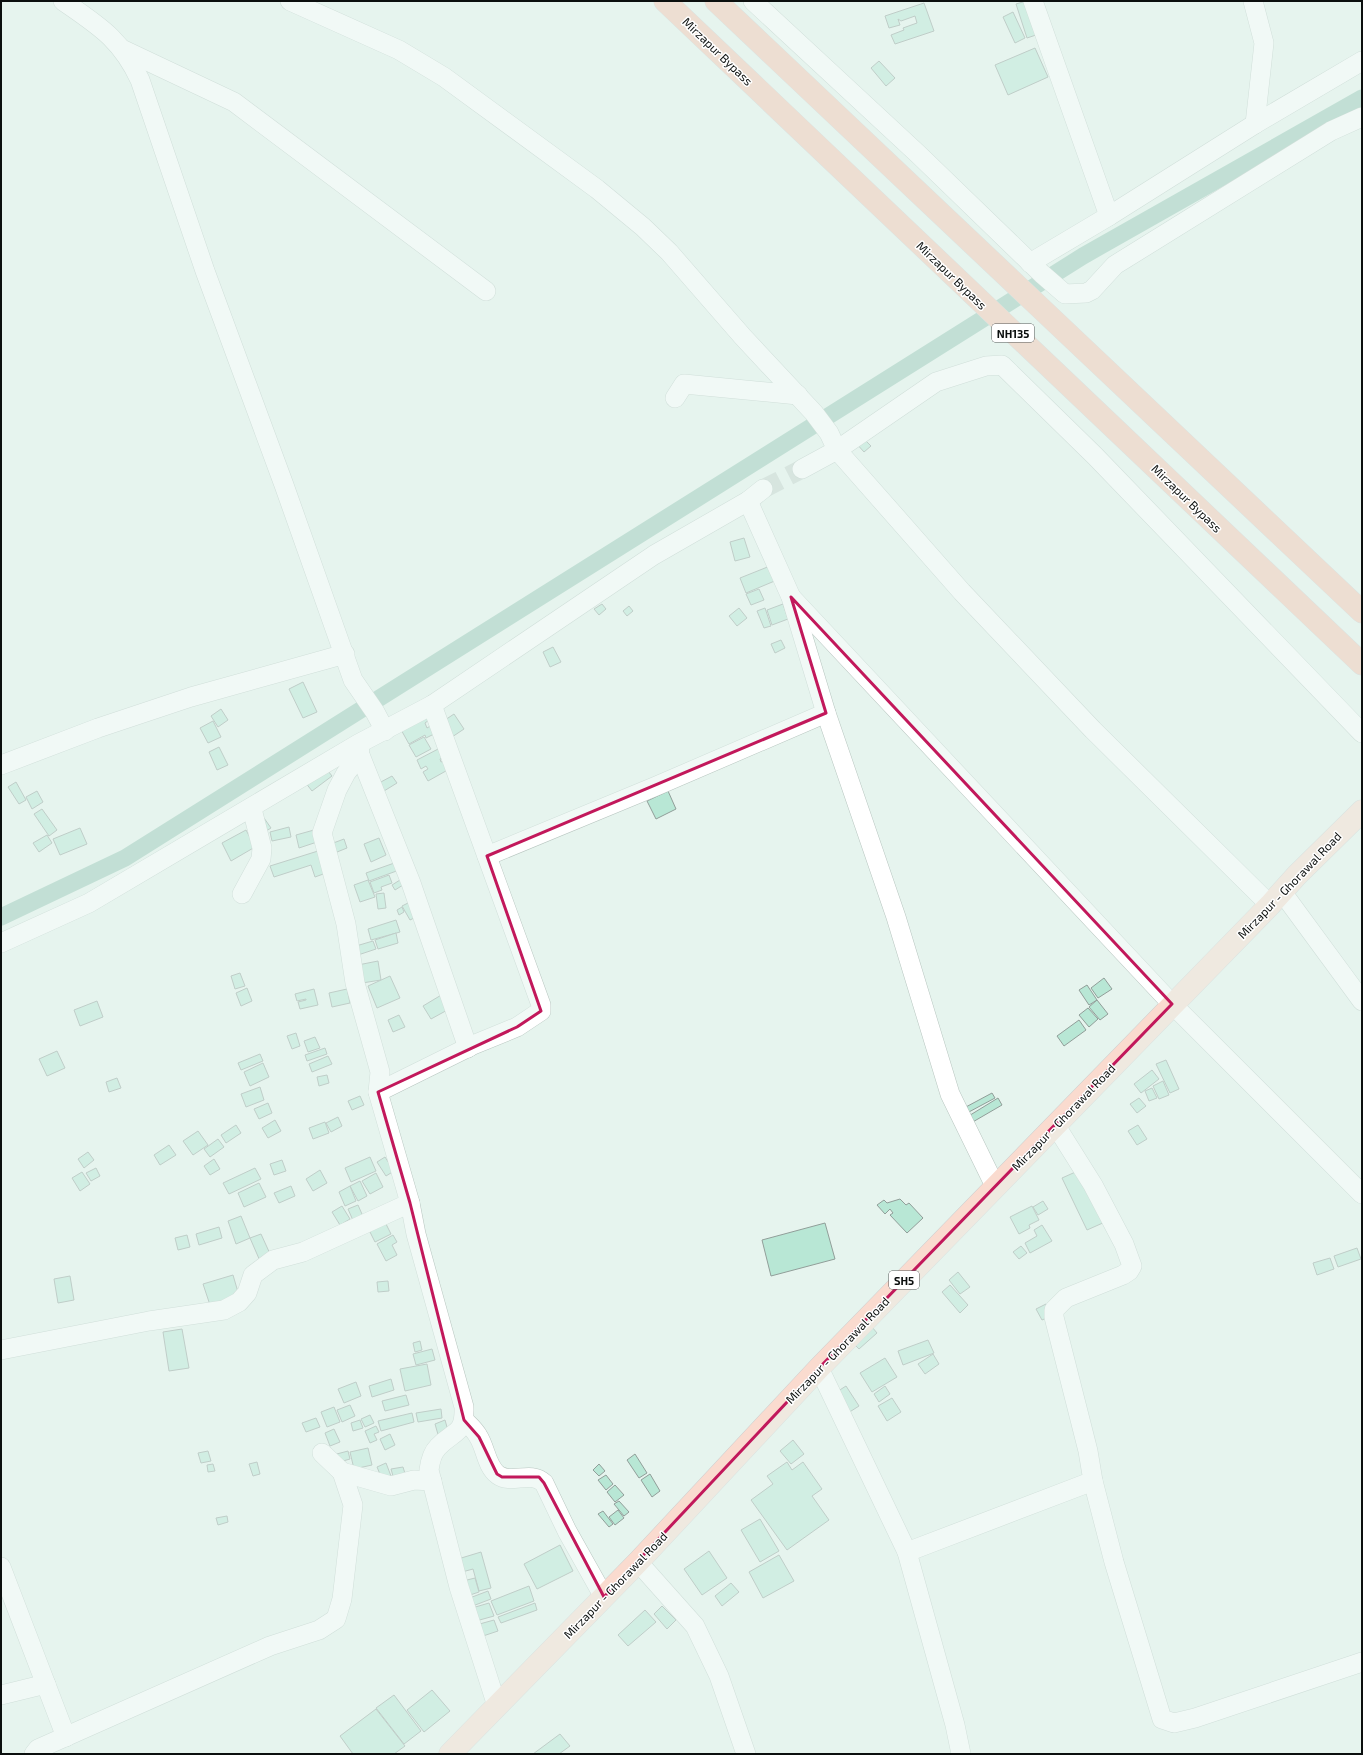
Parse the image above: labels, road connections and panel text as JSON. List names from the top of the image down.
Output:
{
  "streets": {
    "highway": ["Mirzapur Bypass", "NH135"],
    "main road": ["Mirzapur - Ghorawal Road", "SH5"]
  }
}
